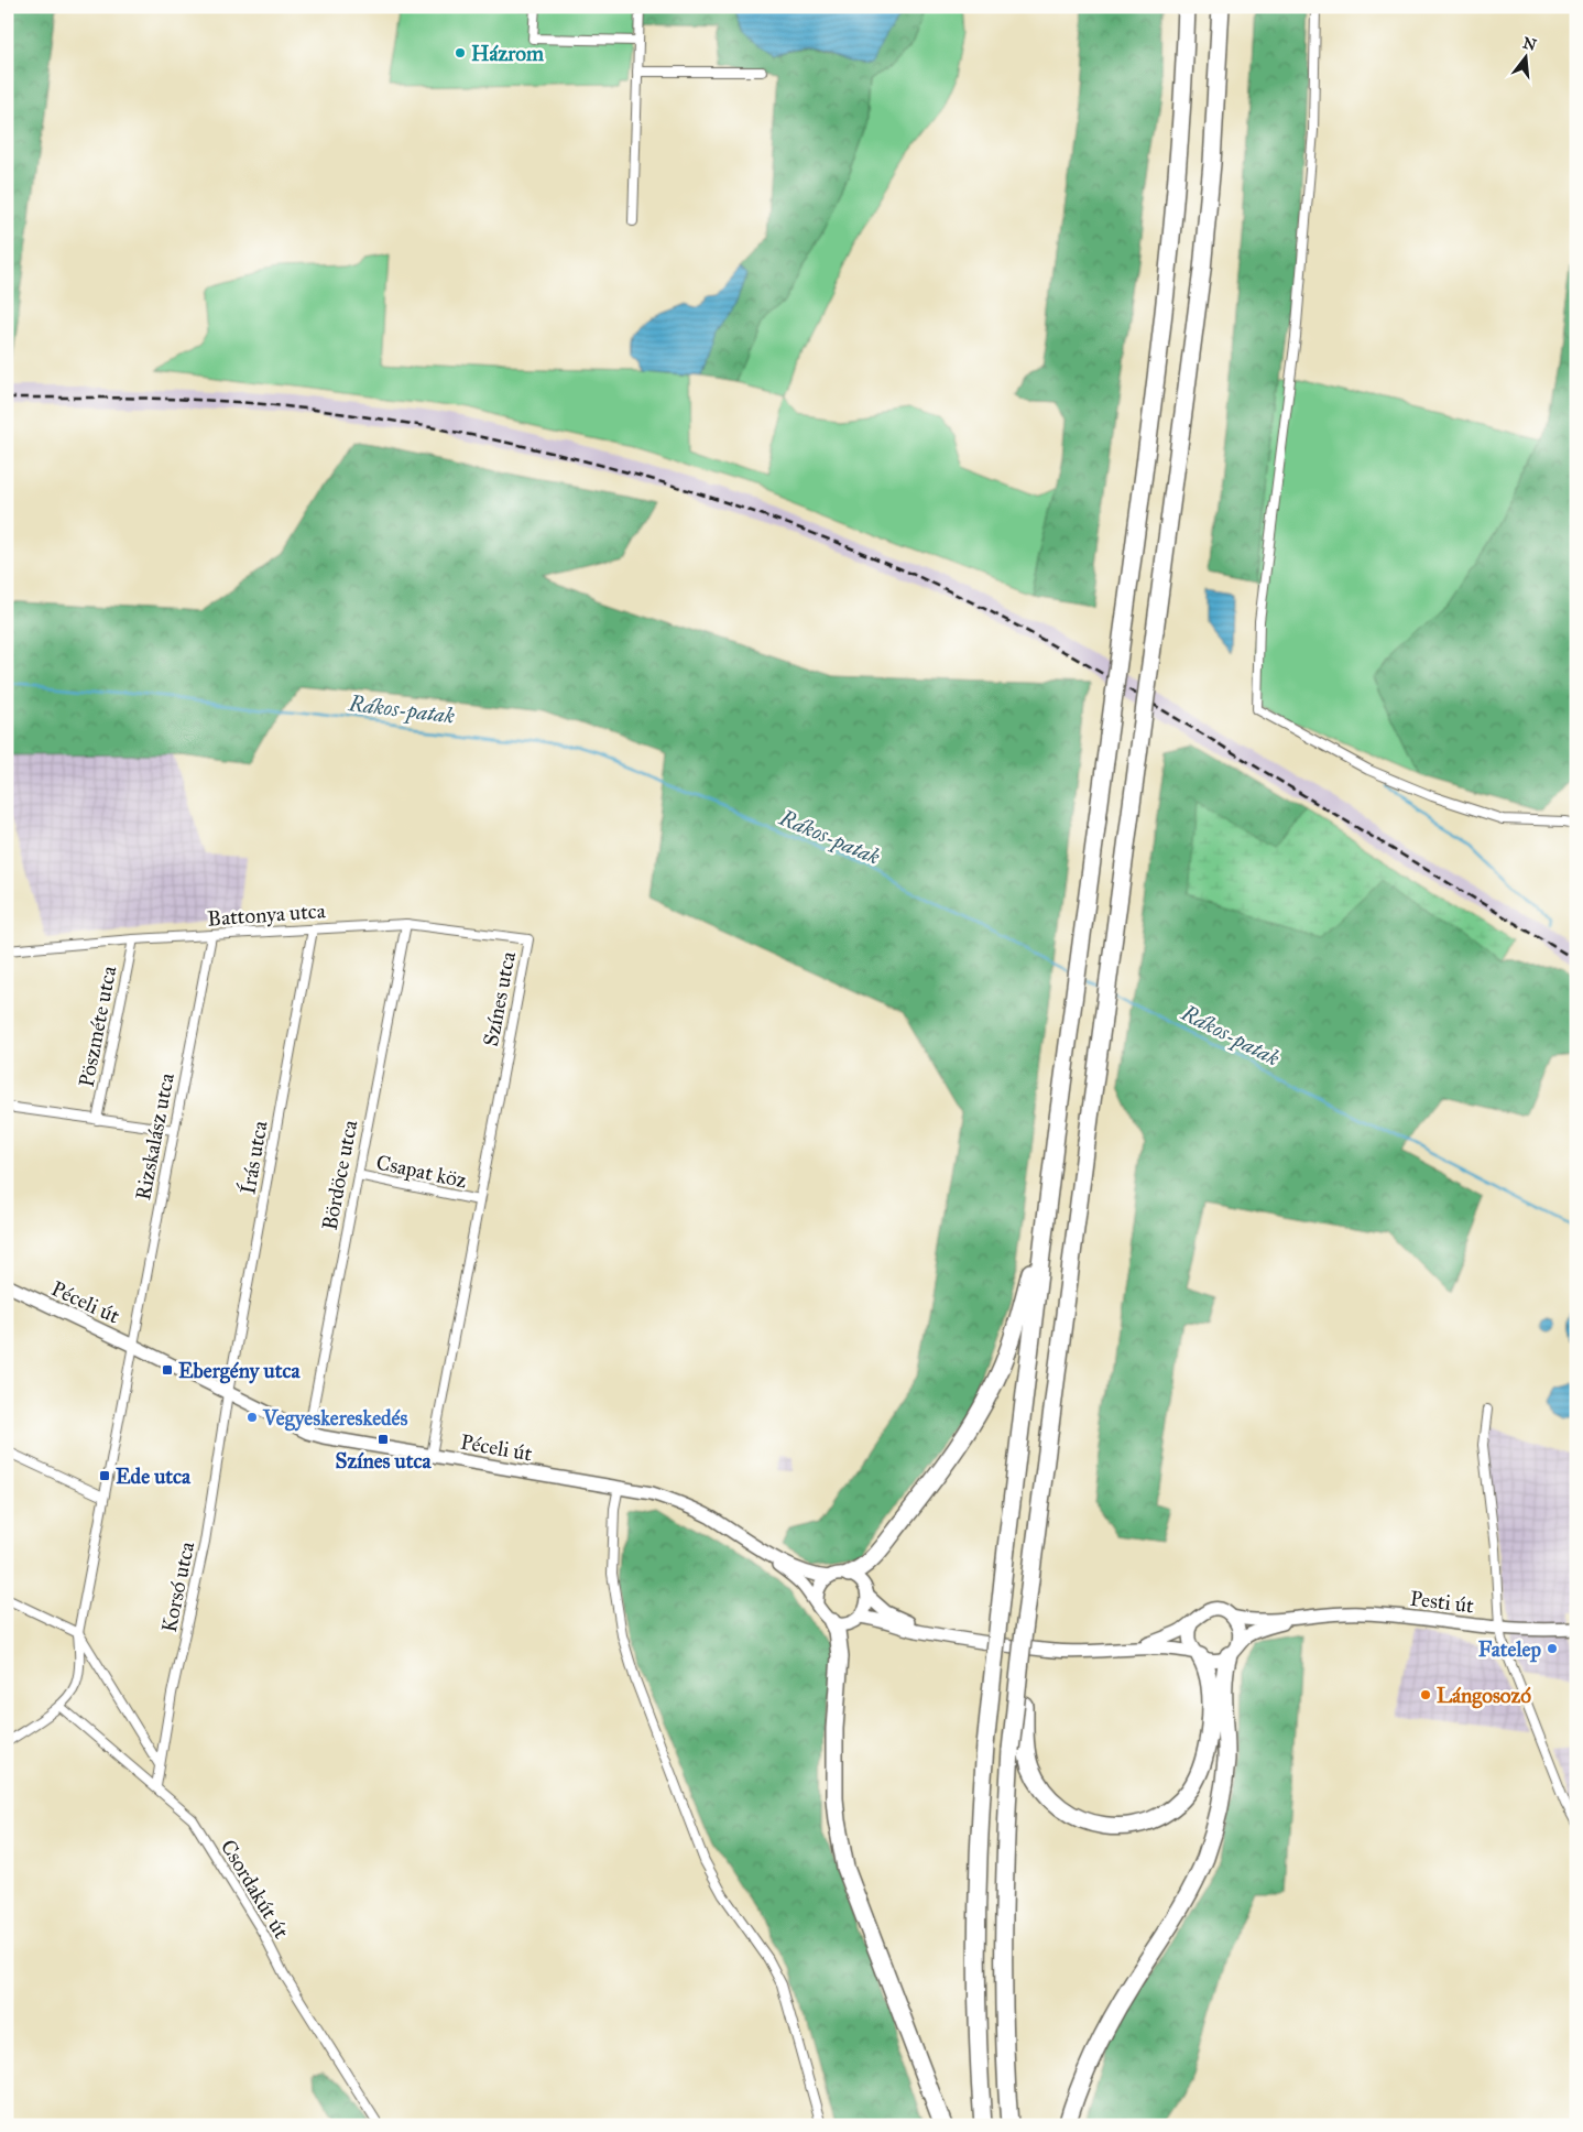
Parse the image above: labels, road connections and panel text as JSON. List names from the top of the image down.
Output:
{
  "streets": {
    "main road": ["Péceli út", "Pesti út"],
    "street": [
      "Battonya utca",
      "Színes utca",
      "Pöszméte utca",
      "Rizskalász utca",
      "Írás utca",
      "Csapat köz",
      "Bördöce utca",
      "Korsó utca",
      "Csordakút út"
    ]
  },
  "crossings": [
    ["Battonya utca", "Színes utca"],
    ["Battonya utca", "Pöszméte utca"],
    ["Battonya utca", "Rizskalász utca"],
    ["Battonya utca", "Írás utca"],
    ["Battonya utca", "Bördöce utca"],
    ["Színes utca", "Csapat köz"],
    ["Színes utca", "Péceli út"],
    ["Rizskalász utca", "Péceli út"],
    ["Írás utca", "Péceli út"],
    ["Írás utca", "Korsó utca"],
    ["Csapat köz", "Bördöce utca"],
    ["Bördöce utca", "Péceli út"],
    ["Péceli út", "Korsó utca"],
    ["Korsó utca", "Csordakút út"]
  ],
  "water": ["Rákos-patak"],
  "places": {
    "other": [
      "Házrom",
      "Vegyeskereskedés",
      "Fatelep",
      "Lángosozó"
    ],
    "transit": ["Ebergény utca", "Színes utca", "Ede utca"]
  },
  "north": "top"
}
